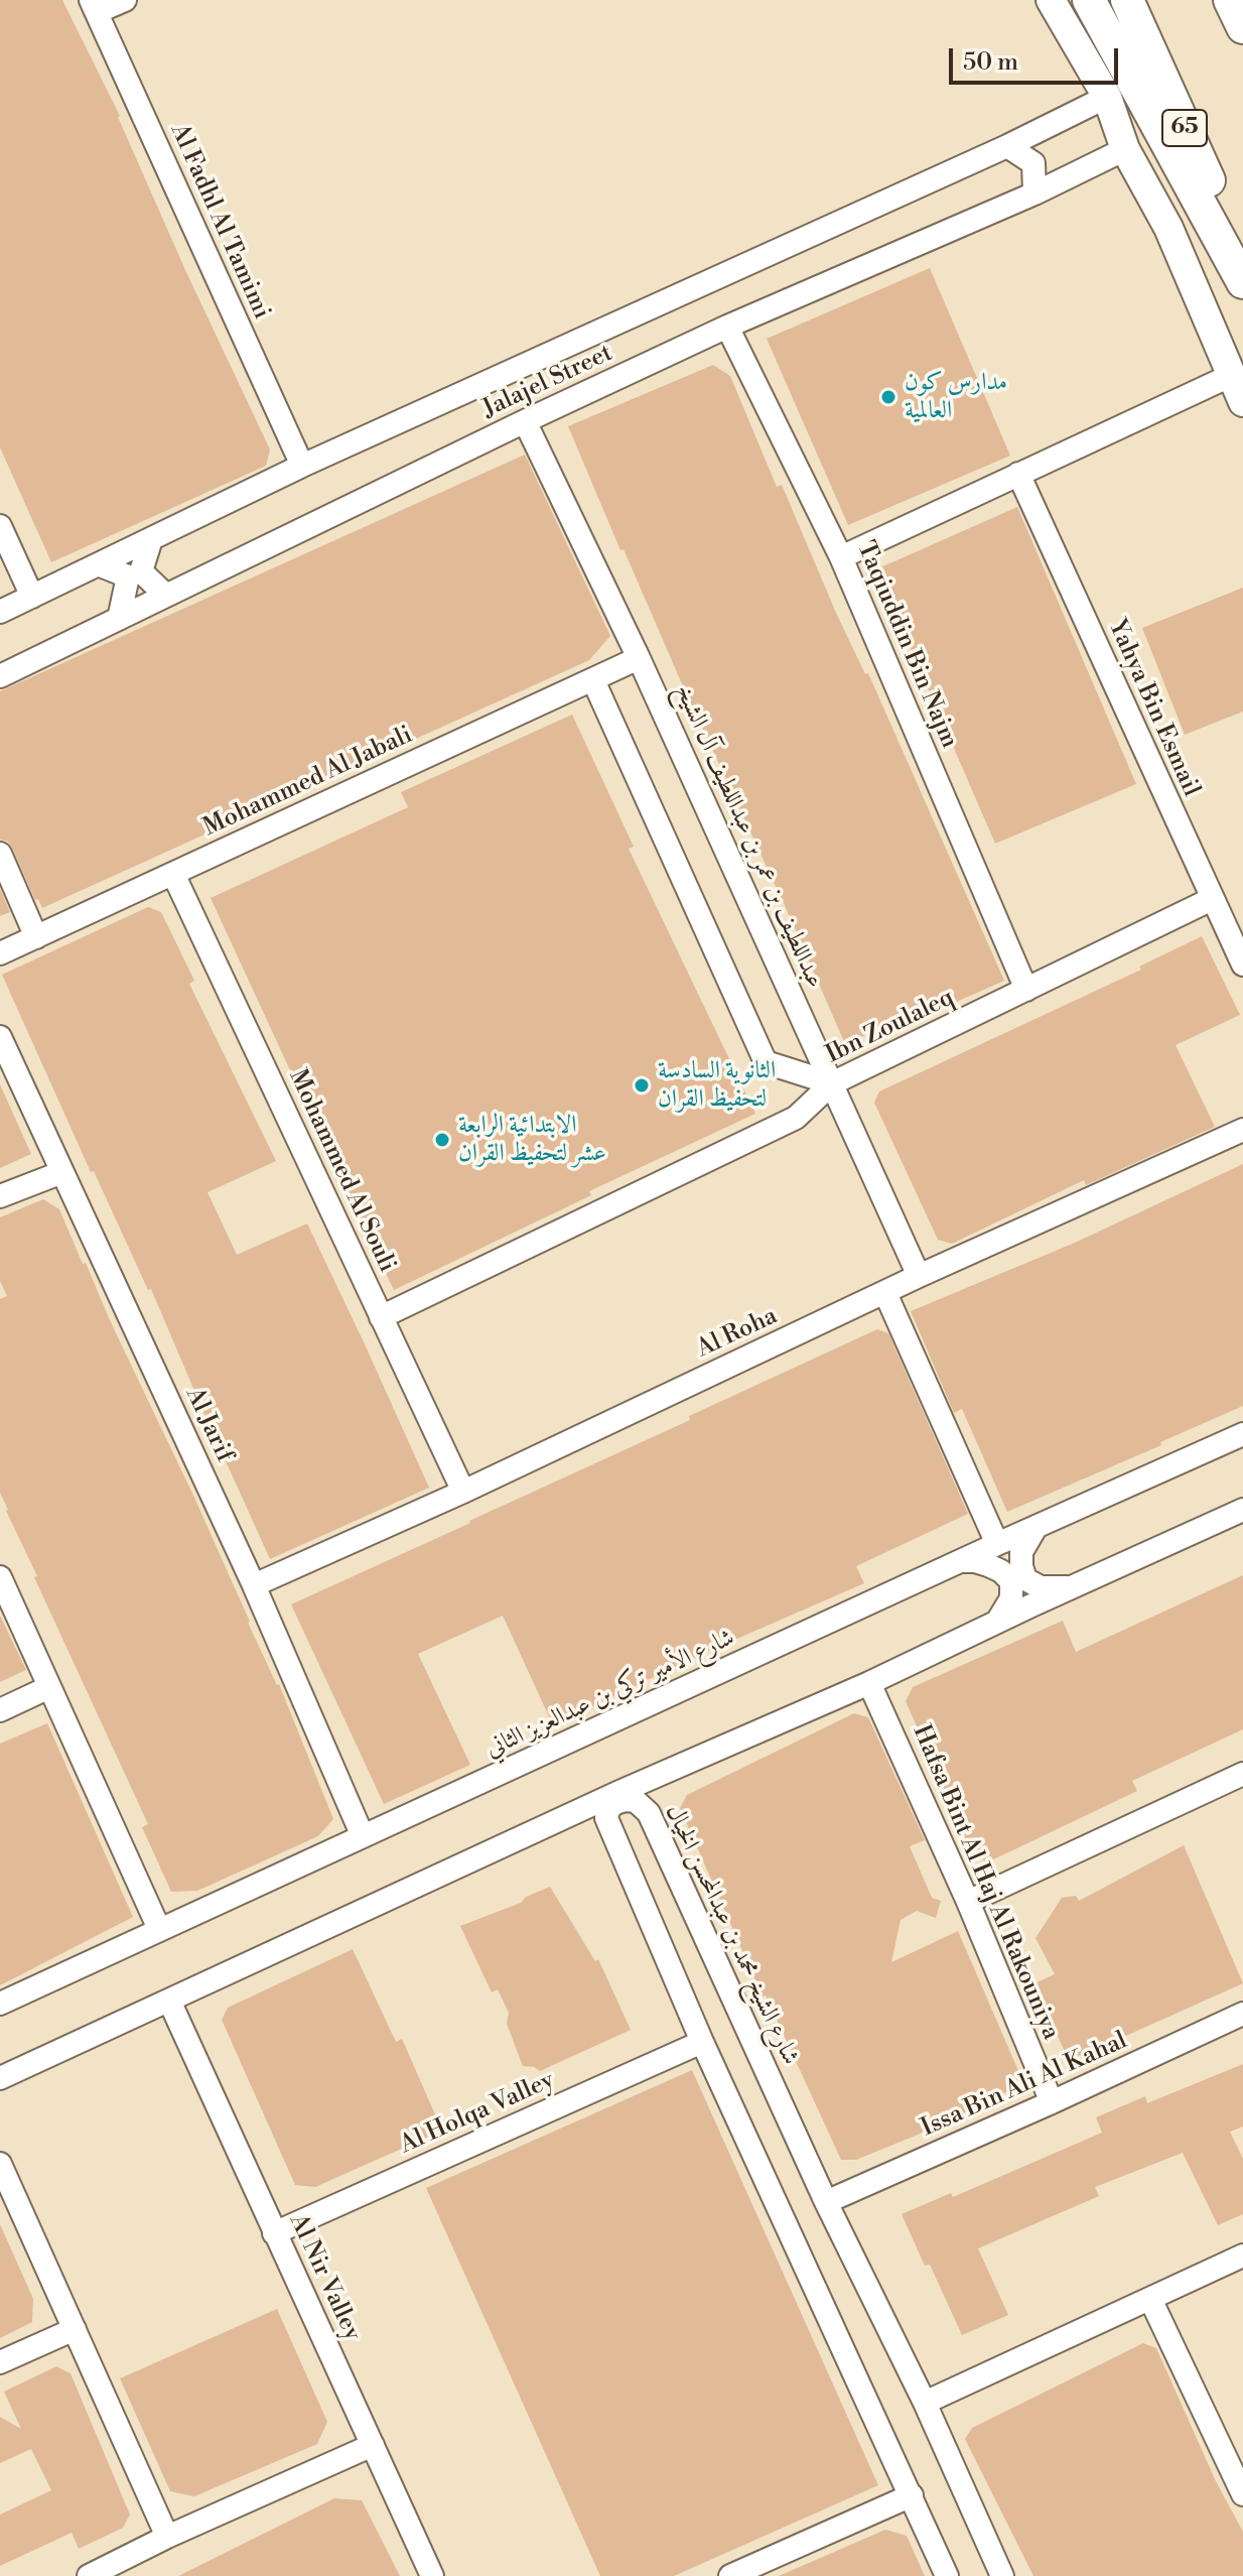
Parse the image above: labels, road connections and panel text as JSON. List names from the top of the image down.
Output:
{
  "streets": {
    "highway": ["65"],
    "street": [
      "Al Fadhl Al Tamimi",
      "Jalajel Street",
      "Taqiuddin Bin Najm",
      "Yahya Bin Esmail",
      "Mohammed Al Jabali",
      "عبداللطيف بن عمر بن عبداللطيف آل الشيخ",
      "Ibn Zoulaleq",
      "Mohammed Al Souli",
      "Al Roha",
      "Al Jarif",
      "شارع الأمير تركي بن عبدالعزيز الثاني",
      "Hafsa Bint Al Haj Al Rakouniya",
      "شارع الشيخ محمد بن عبدالمحسن الخيال",
      "Issa Bin Ali Al Kahal",
      "Al Holqa Valley",
      "Al Nir Valley"
    ]
  },
  "crossings": [
    ["Al Fadhl Al Tamimi", "Jalajel Street"],
    ["Jalajel Street", "Taqiuddin Bin Najm"],
    ["Jalajel Street", "عبداللطيف بن عمر بن عبداللطيف آل الشيخ"],
    ["Taqiuddin Bin Najm", "Ibn Zoulaleq"],
    ["Yahya Bin Esmail", "Ibn Zoulaleq"],
    ["Mohammed Al Jabali", "عبداللطيف بن عمر بن عبداللطيف آل الشيخ"],
    ["Mohammed Al Jabali", "Mohammed Al Souli"],
    ["عبداللطيف بن عمر بن عبداللطيف آل الشيخ", "Ibn Zoulaleq"],
    ["عبداللطيف بن عمر بن عبداللطيف آل الشيخ", "Al Roha"],
    ["Ibn Zoulaleq", "Mohammed Al Souli"],
    ["Mohammed Al Souli", "Al Roha"],
    ["Al Roha", "Al Jarif"],
    ["Al Jarif", "شارع الأمير تركي بن عبدالعزيز الثاني"],
    ["Hafsa Bint Al Haj Al Rakouniya", "Issa Bin Ali Al Kahal"],
    ["شارع الشيخ محمد بن عبدالمحسن الخيال", "Issa Bin Ali Al Kahal"],
    ["شارع الشيخ محمد بن عبدالمحسن الخيال", "Al Holqa Valley"],
    ["Al Holqa Valley", "Al Nir Valley"]
  ],
  "places": ["مدارس كون العالمية", "الثانوية السادسة لتحفيظ القران", "الابتدائية الرابعة عشر لتحفيظ القران"],
  "scale_bar": "50 m"
}
